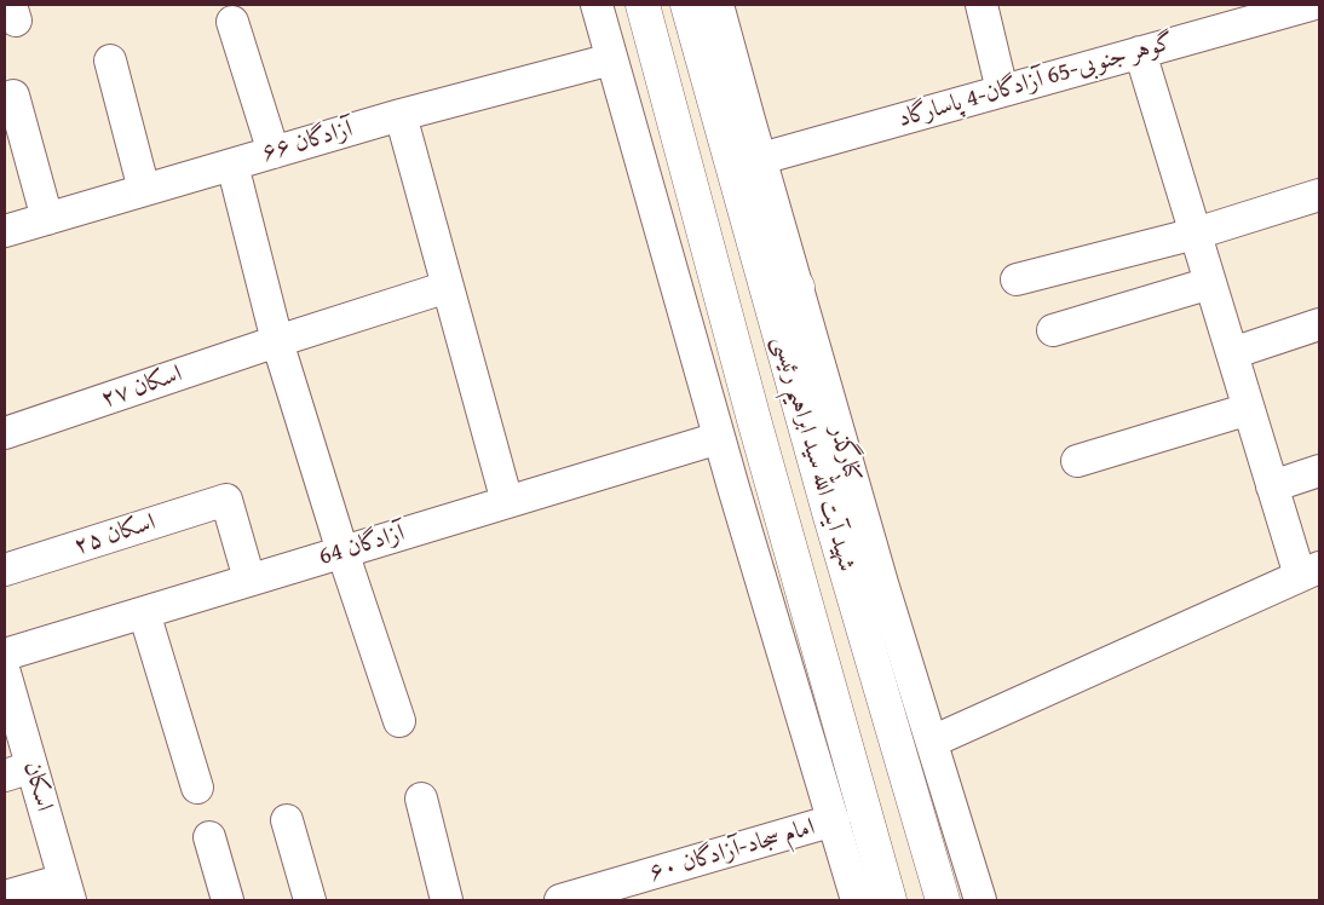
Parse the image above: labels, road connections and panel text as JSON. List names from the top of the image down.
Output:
{
  "streets": {
    "main road": ["شهید آیت الله سید ابراهیم رئیسی"],
    "street": [
      "گوهر جنوبی-65 آزادگان-4 پاسارگاد",
      "آزادگان ۶۶",
      "اسکان ۲۷",
      "کنارگذر",
      "اسکان ۲۵",
      "آزادگان 64",
      "اسکان",
      "امام سجاد-آزادگان ۶۰"
    ]
  },
  "crossings": [
    ["گوهر جنوبی-65 آزادگان-4 پاسارگاد", "کنارگذر"],
    ["شهید آیت الله سید ابراهیم رئیسی", "کنارگذر"],
    ["اسکان ۲۵", "آزادگان 64"]
  ]
}
